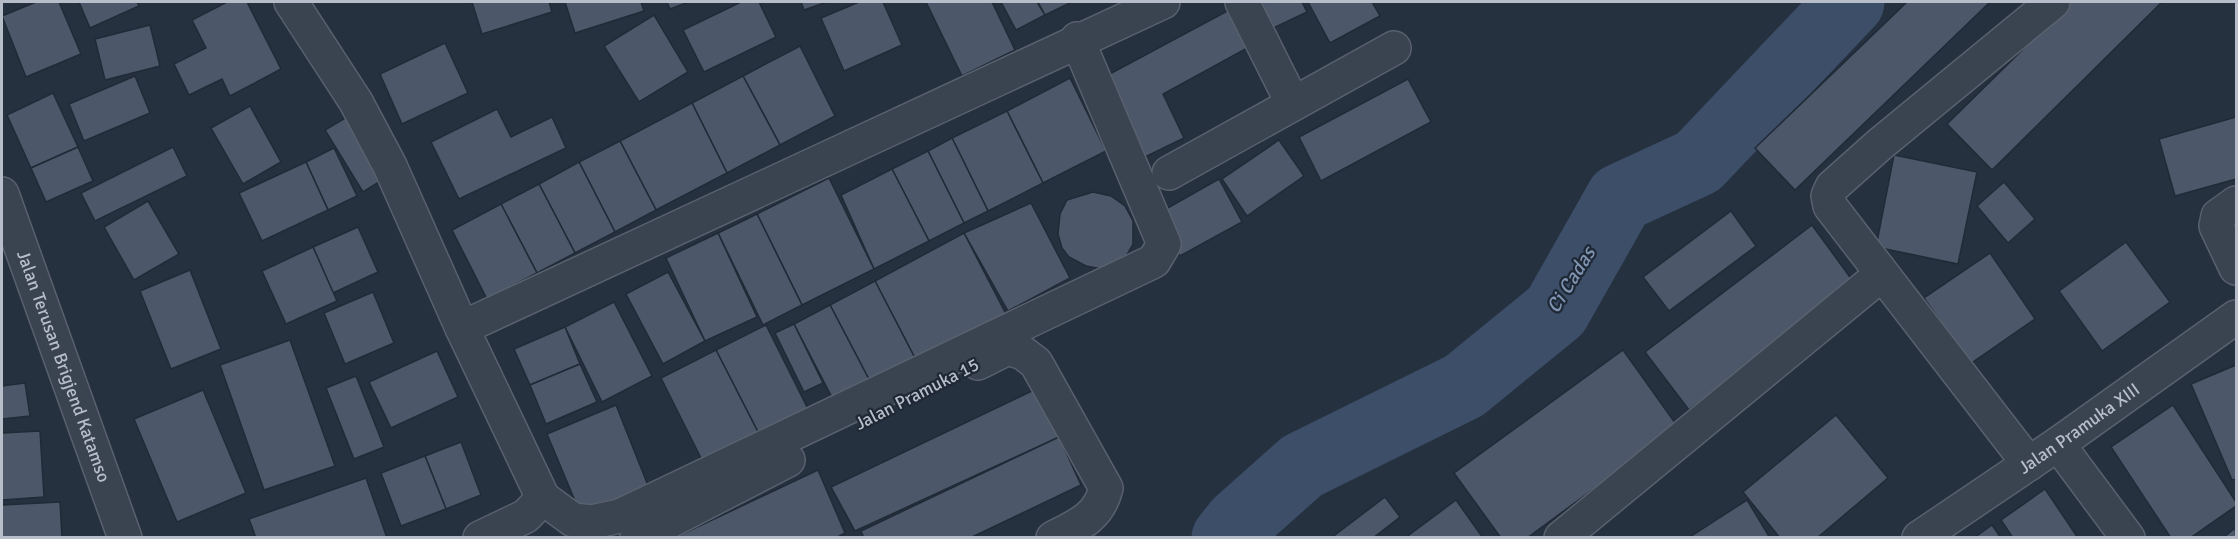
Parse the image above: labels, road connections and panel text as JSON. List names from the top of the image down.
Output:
{
  "streets": {
    "street": ["Jalan Terusan Brigjend Katamso", "Jalan Pramuka 15", "Jalan Pramuka XIII"]
  },
  "water": ["Ci Cadas"]
}
